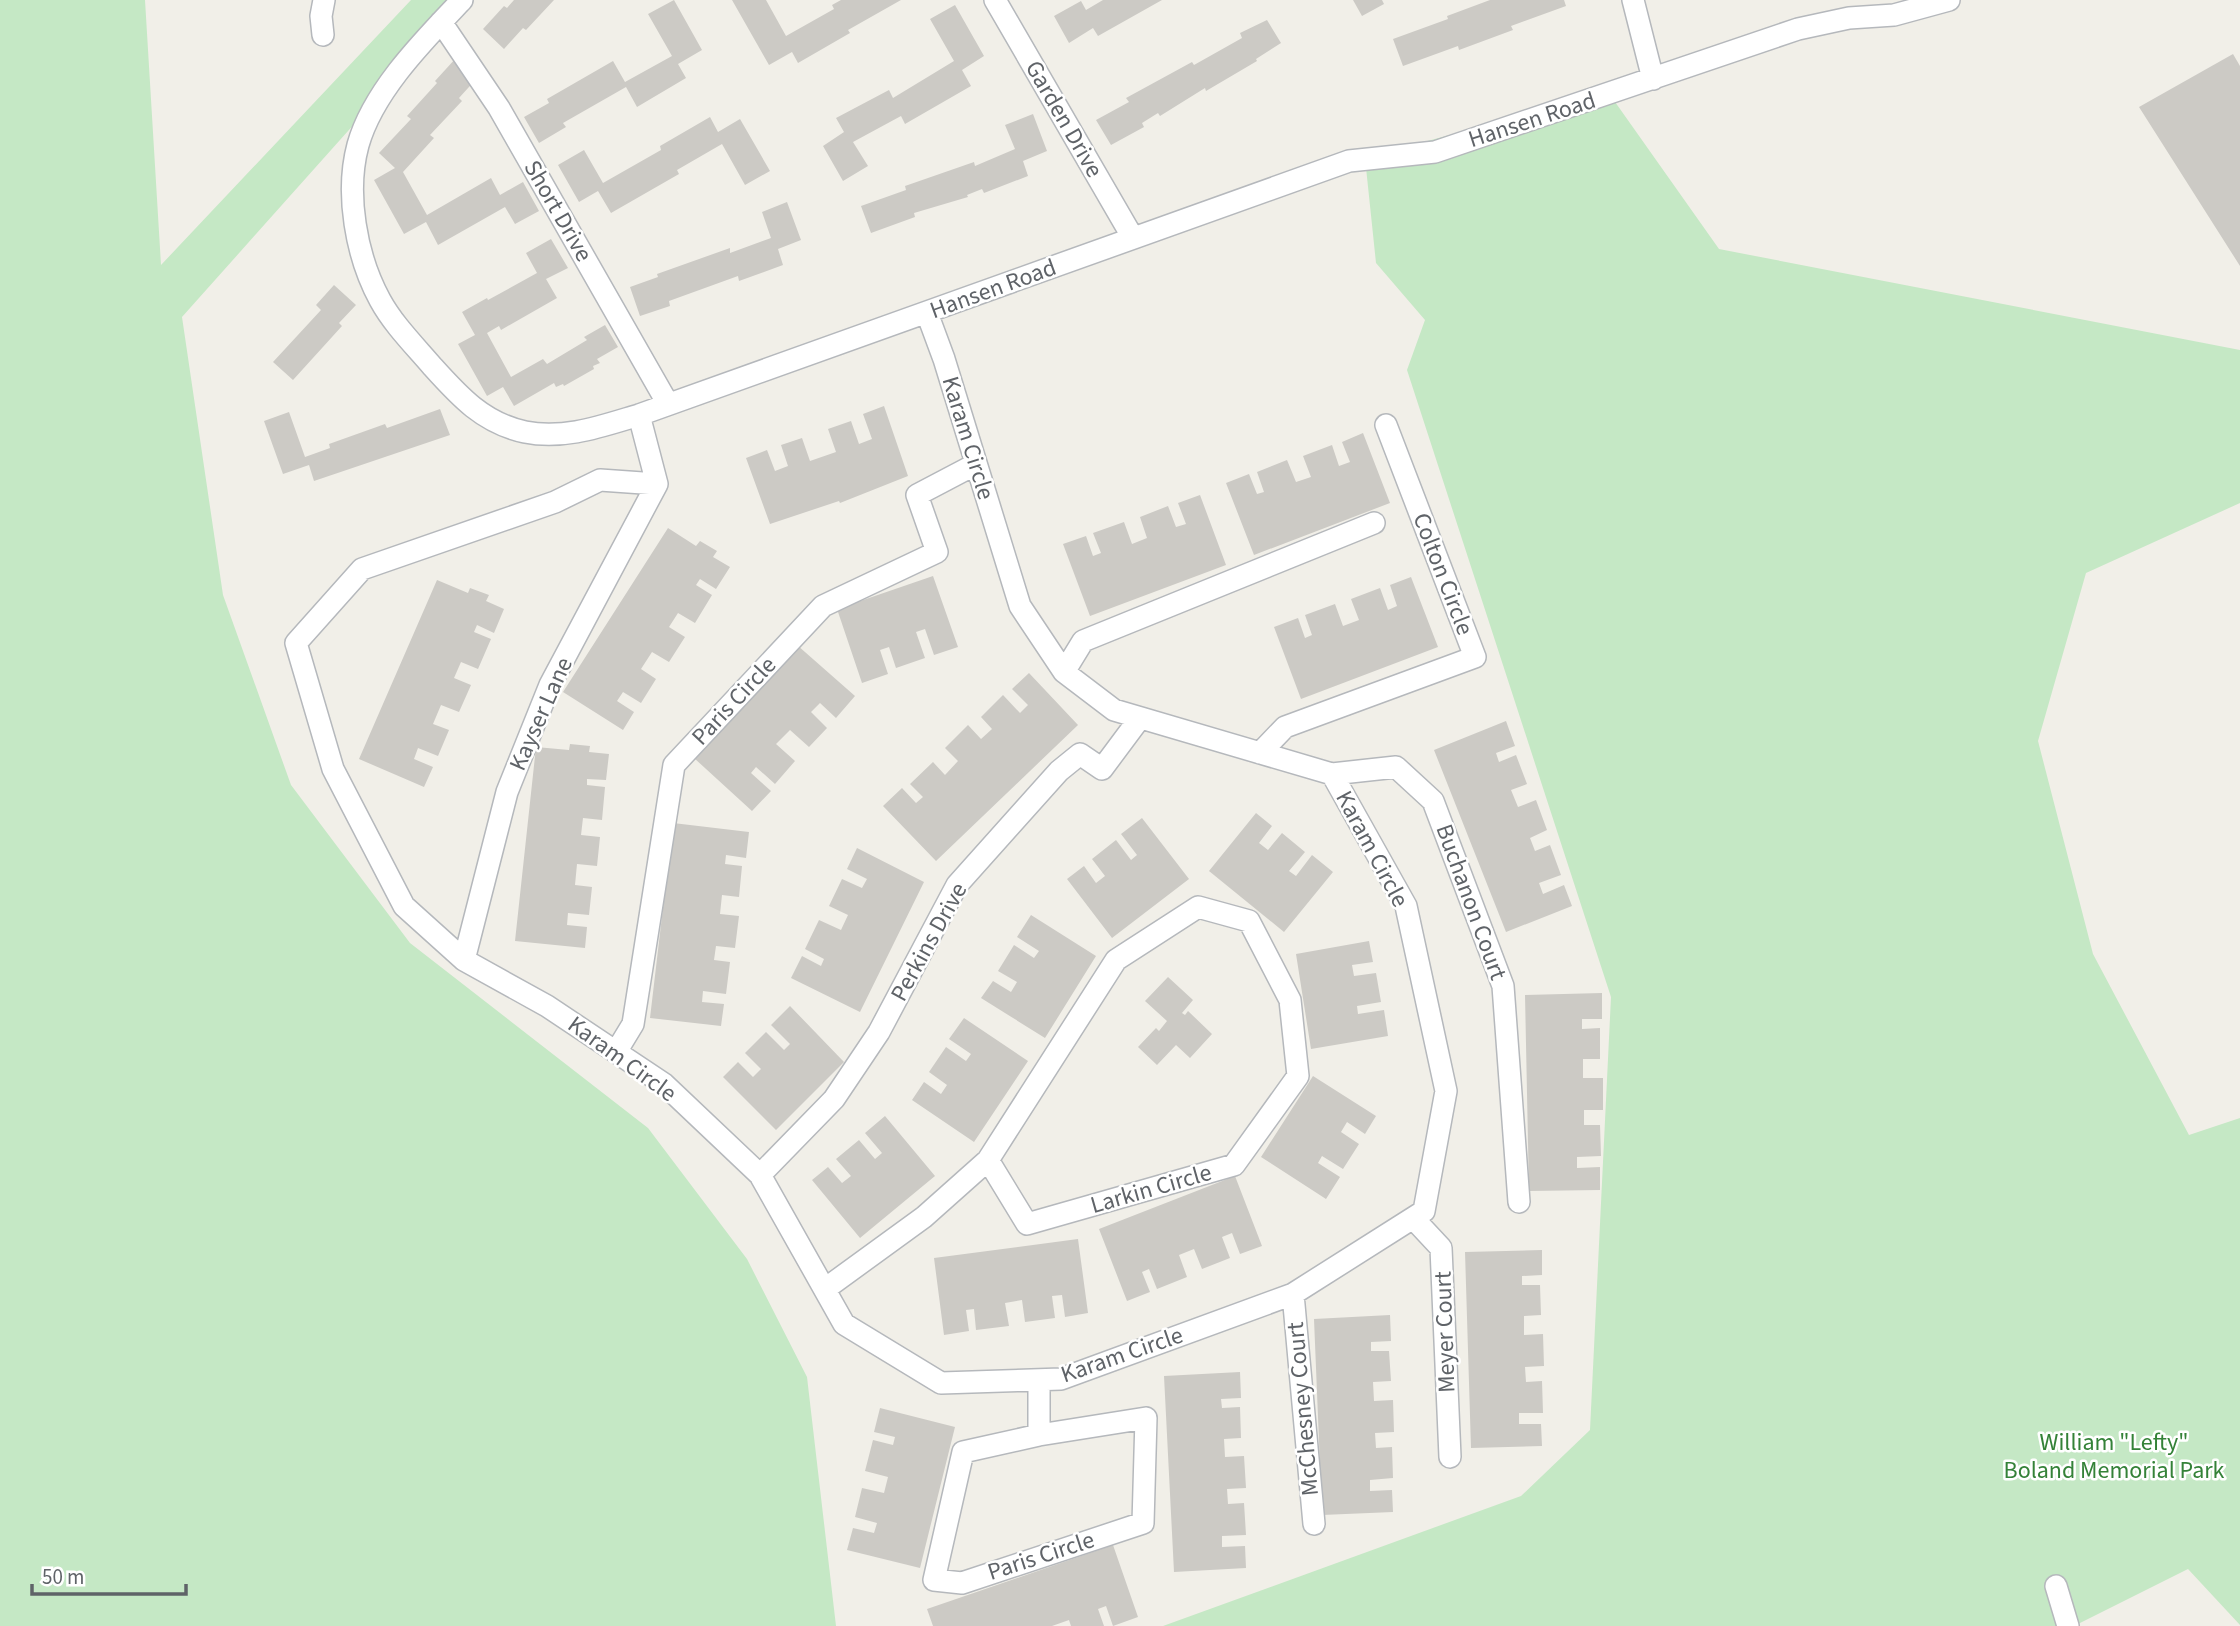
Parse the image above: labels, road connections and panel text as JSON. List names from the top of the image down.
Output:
{
  "streets": {
    "street": [
      "Garden Drive",
      "Hansen Road",
      "Short Drive",
      "Karam Circle",
      "Colton Circle",
      "Paris Circle",
      "Kayser Lane",
      "Buchanon Court",
      "Perkins Drive",
      "Larkin Circle",
      "Meyer Court",
      "McChesney Court"
    ]
  },
  "crossings": [
    ["Garden Drive", "Hansen Road"],
    ["Hansen Road", "Short Drive"],
    ["Hansen Road", "Karam Circle"],
    ["Karam Circle", "Colton Circle"],
    ["Karam Circle", "Paris Circle"],
    ["Karam Circle", "Kayser Lane"],
    ["Karam Circle", "Buchanon Court"],
    ["Karam Circle", "Perkins Drive"],
    ["Karam Circle", "Larkin Circle"],
    ["Karam Circle", "Meyer Court"],
    ["Karam Circle", "McChesney Court"]
  ],
  "parks": ["William \"Lefty\" Boland Memorial Park"],
  "scale_bar": "50 m"
}
